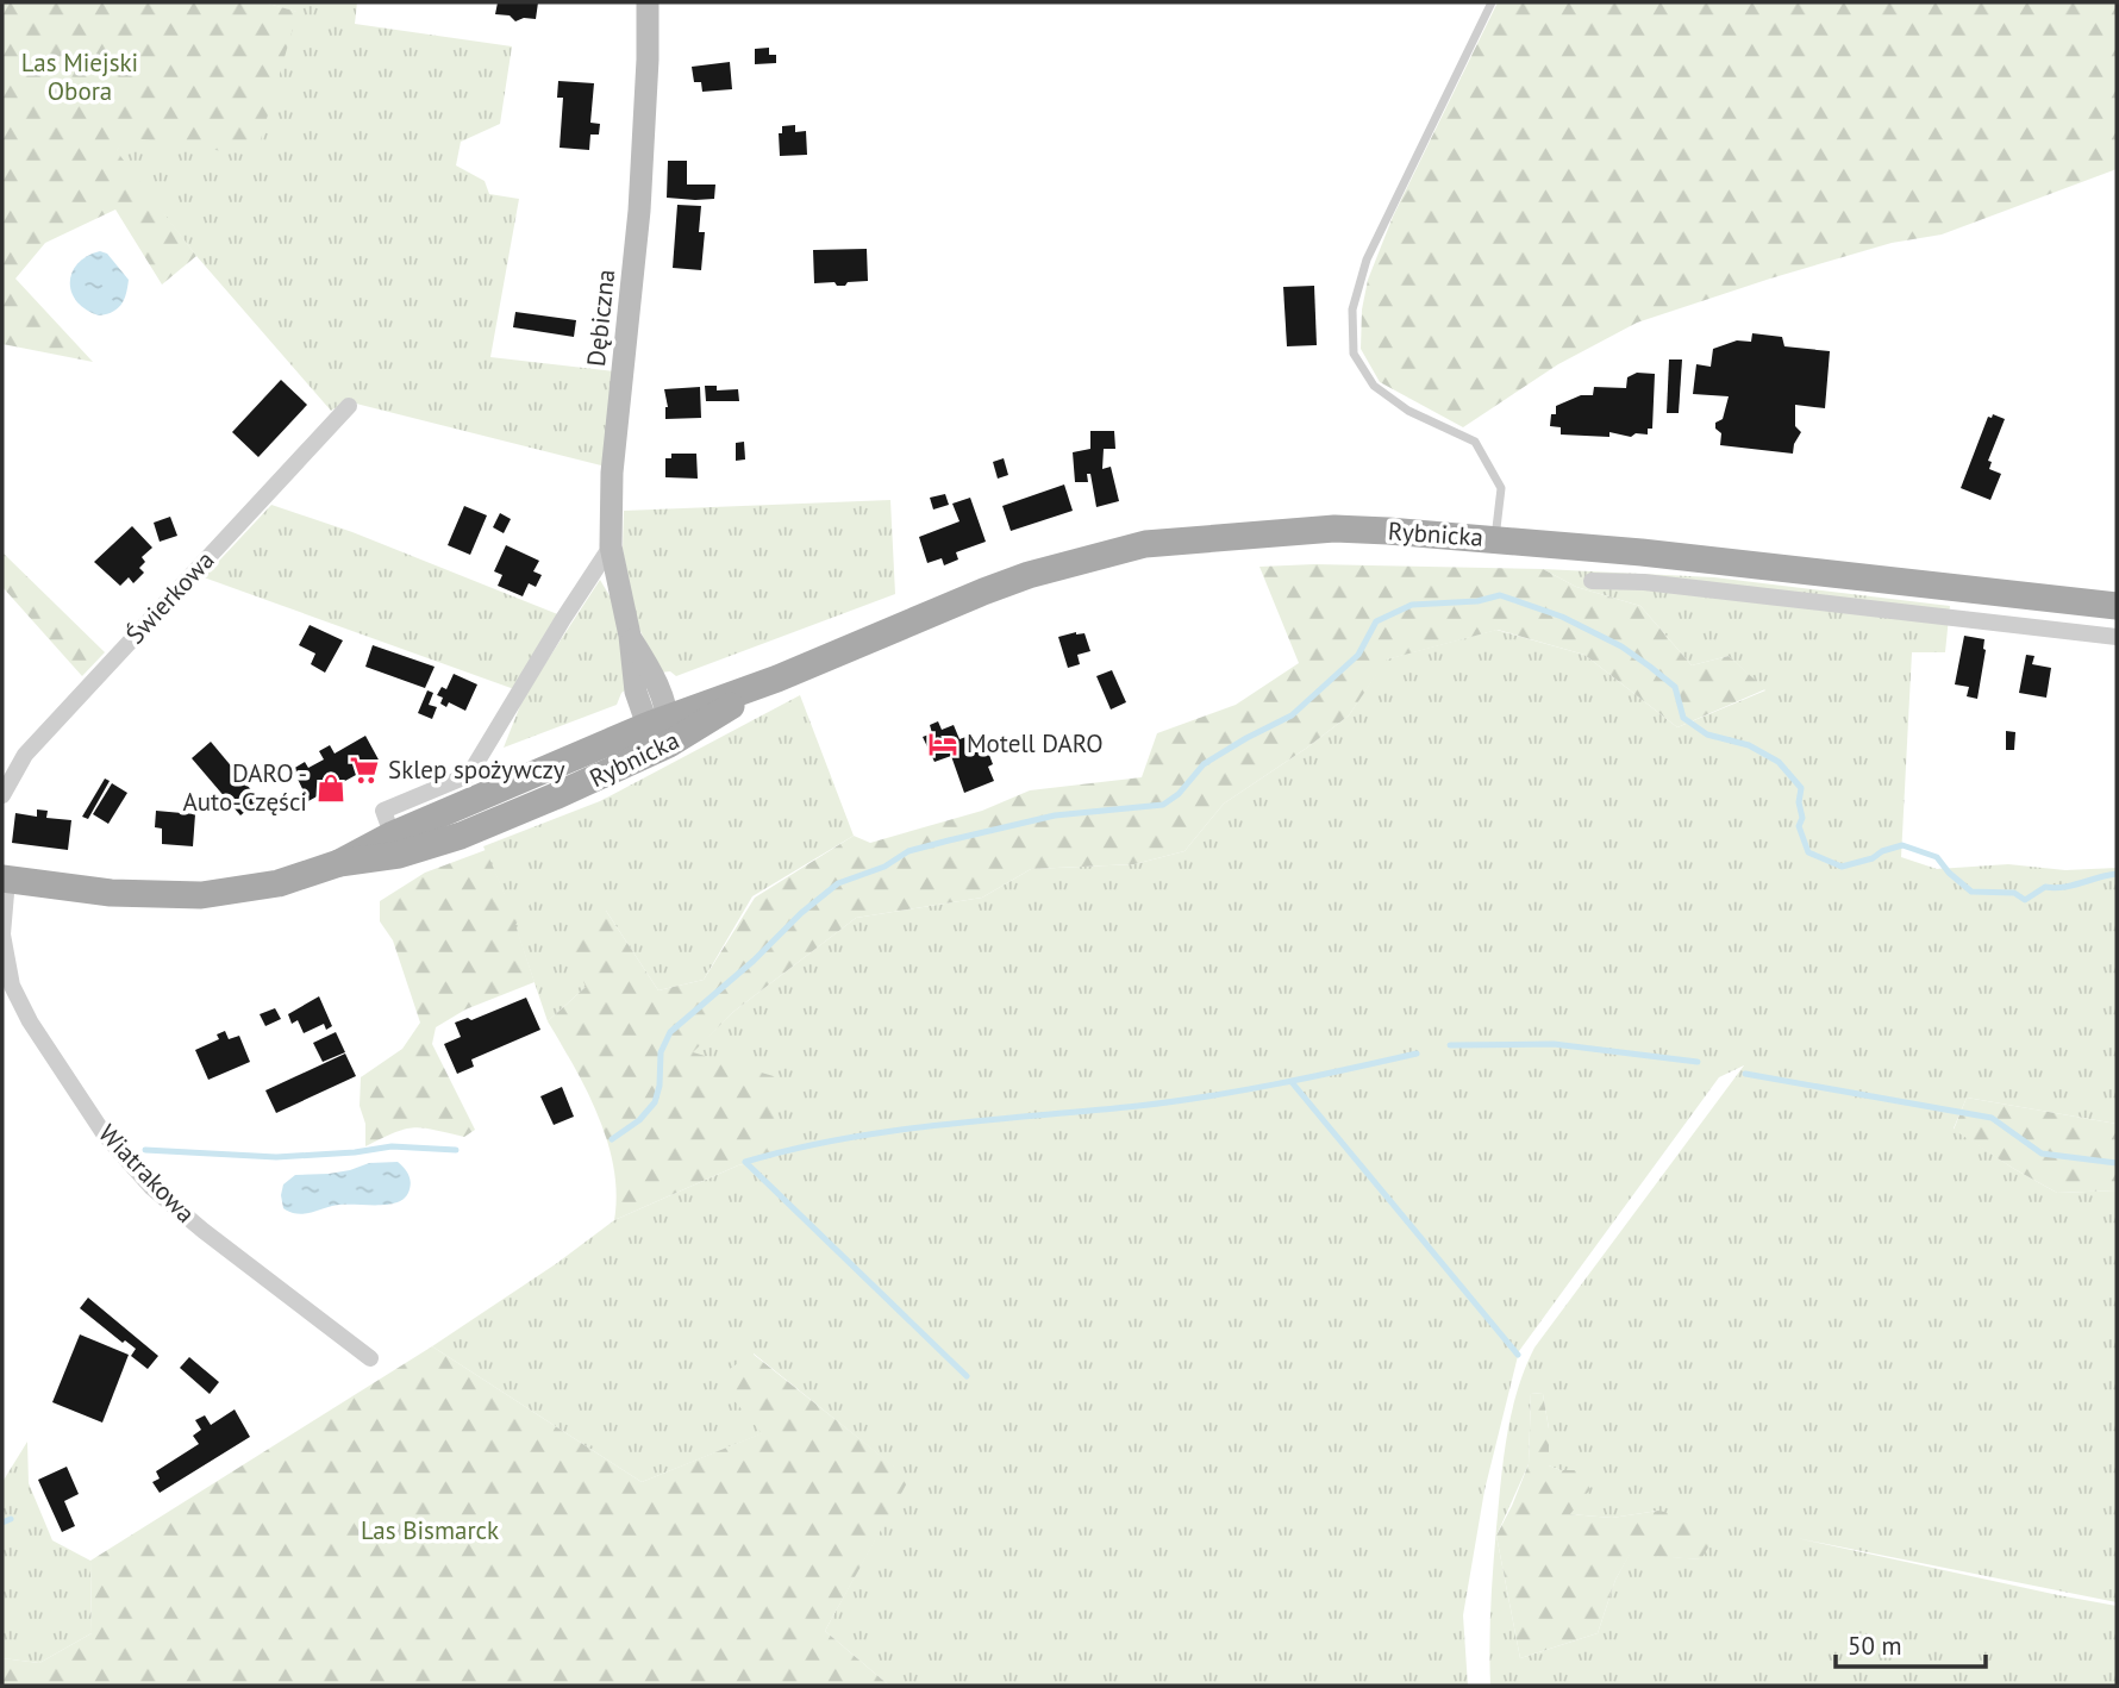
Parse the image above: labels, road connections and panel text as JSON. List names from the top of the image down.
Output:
{
  "streets": {
    "main road": ["Rybnicka"],
    "street": ["Dębiczna", "Świerkowa", "Wiatrakowa"]
  },
  "crossings": [
    ["Dębiczna", "Rybnicka"],
    ["Rybnicka", "Wiatrakowa"]
  ],
  "parks": ["Las Miejski Obora", "Las Bismarck"],
  "places": {
    "hotel": ["Motell DARO"],
    "supermarket": ["Sklep spożywczy"],
    "shop": ["DARO - Auto-Części"]
  },
  "scale_bar": "50 m"
}
